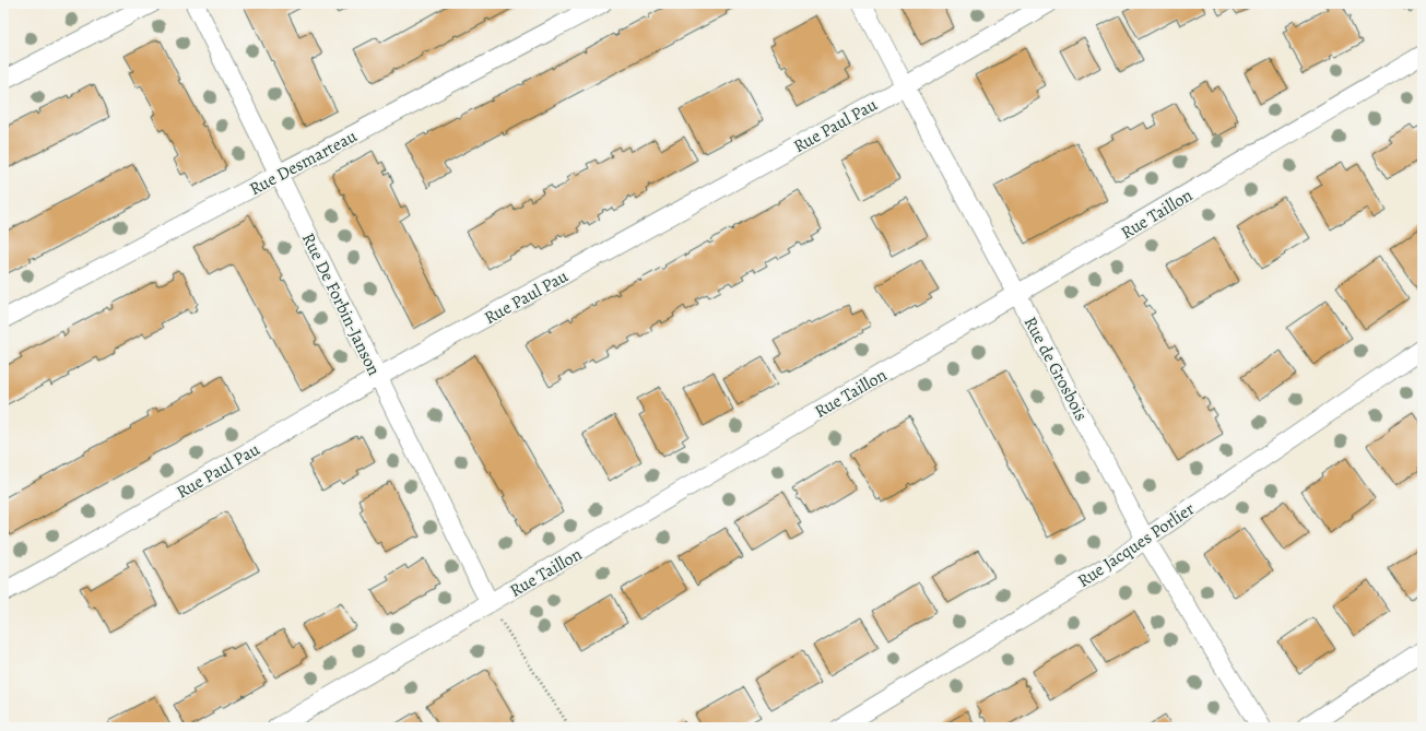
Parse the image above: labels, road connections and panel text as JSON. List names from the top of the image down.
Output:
{
  "streets": {
    "street": [
      "Rue Paul Pau",
      "Rue Desmarteau",
      "Rue Taillon",
      "Rue De Forbin-Janson",
      "Rue de Grosbois",
      "Rue Jacques Porlier"
    ]
  },
  "crossings": [
    ["Rue Paul Pau", "Rue De Forbin-Janson"],
    ["Rue Paul Pau", "Rue de Grosbois"],
    ["Rue Desmarteau", "Rue De Forbin-Janson"],
    ["Rue Taillon", "Rue De Forbin-Janson"],
    ["Rue Taillon", "Rue de Grosbois"],
    ["Rue de Grosbois", "Rue Jacques Porlier"]
  ]
}
